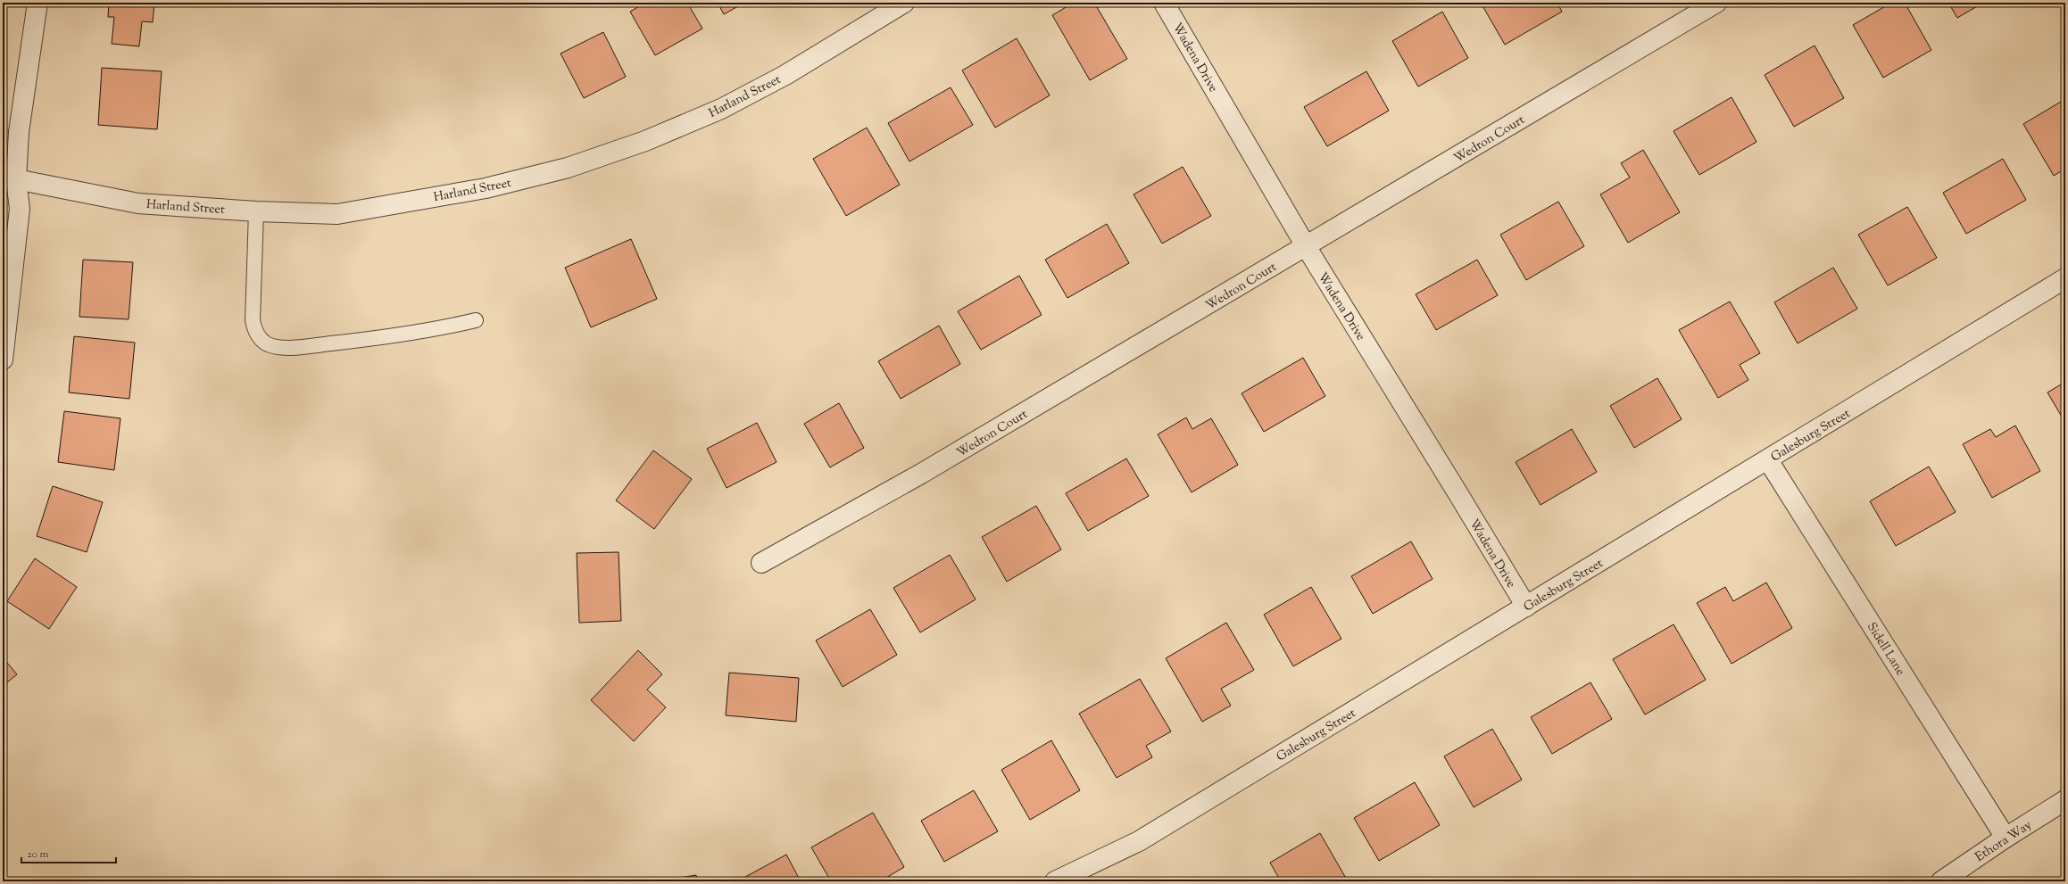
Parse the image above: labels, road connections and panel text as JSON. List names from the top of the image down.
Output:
{
  "streets": {
    "street": [
      "Wadena Drive",
      "Harland Street",
      "Wedron Court",
      "Galesburg Street",
      "Sidell Lane",
      "Ethora Way"
    ]
  },
  "crossings": [
    ["Wadena Drive", "Wedron Court"],
    ["Wadena Drive", "Galesburg Street"],
    ["Galesburg Street", "Sidell Lane"],
    ["Sidell Lane", "Ethora Way"]
  ],
  "scale_bar": "20 m"
}
